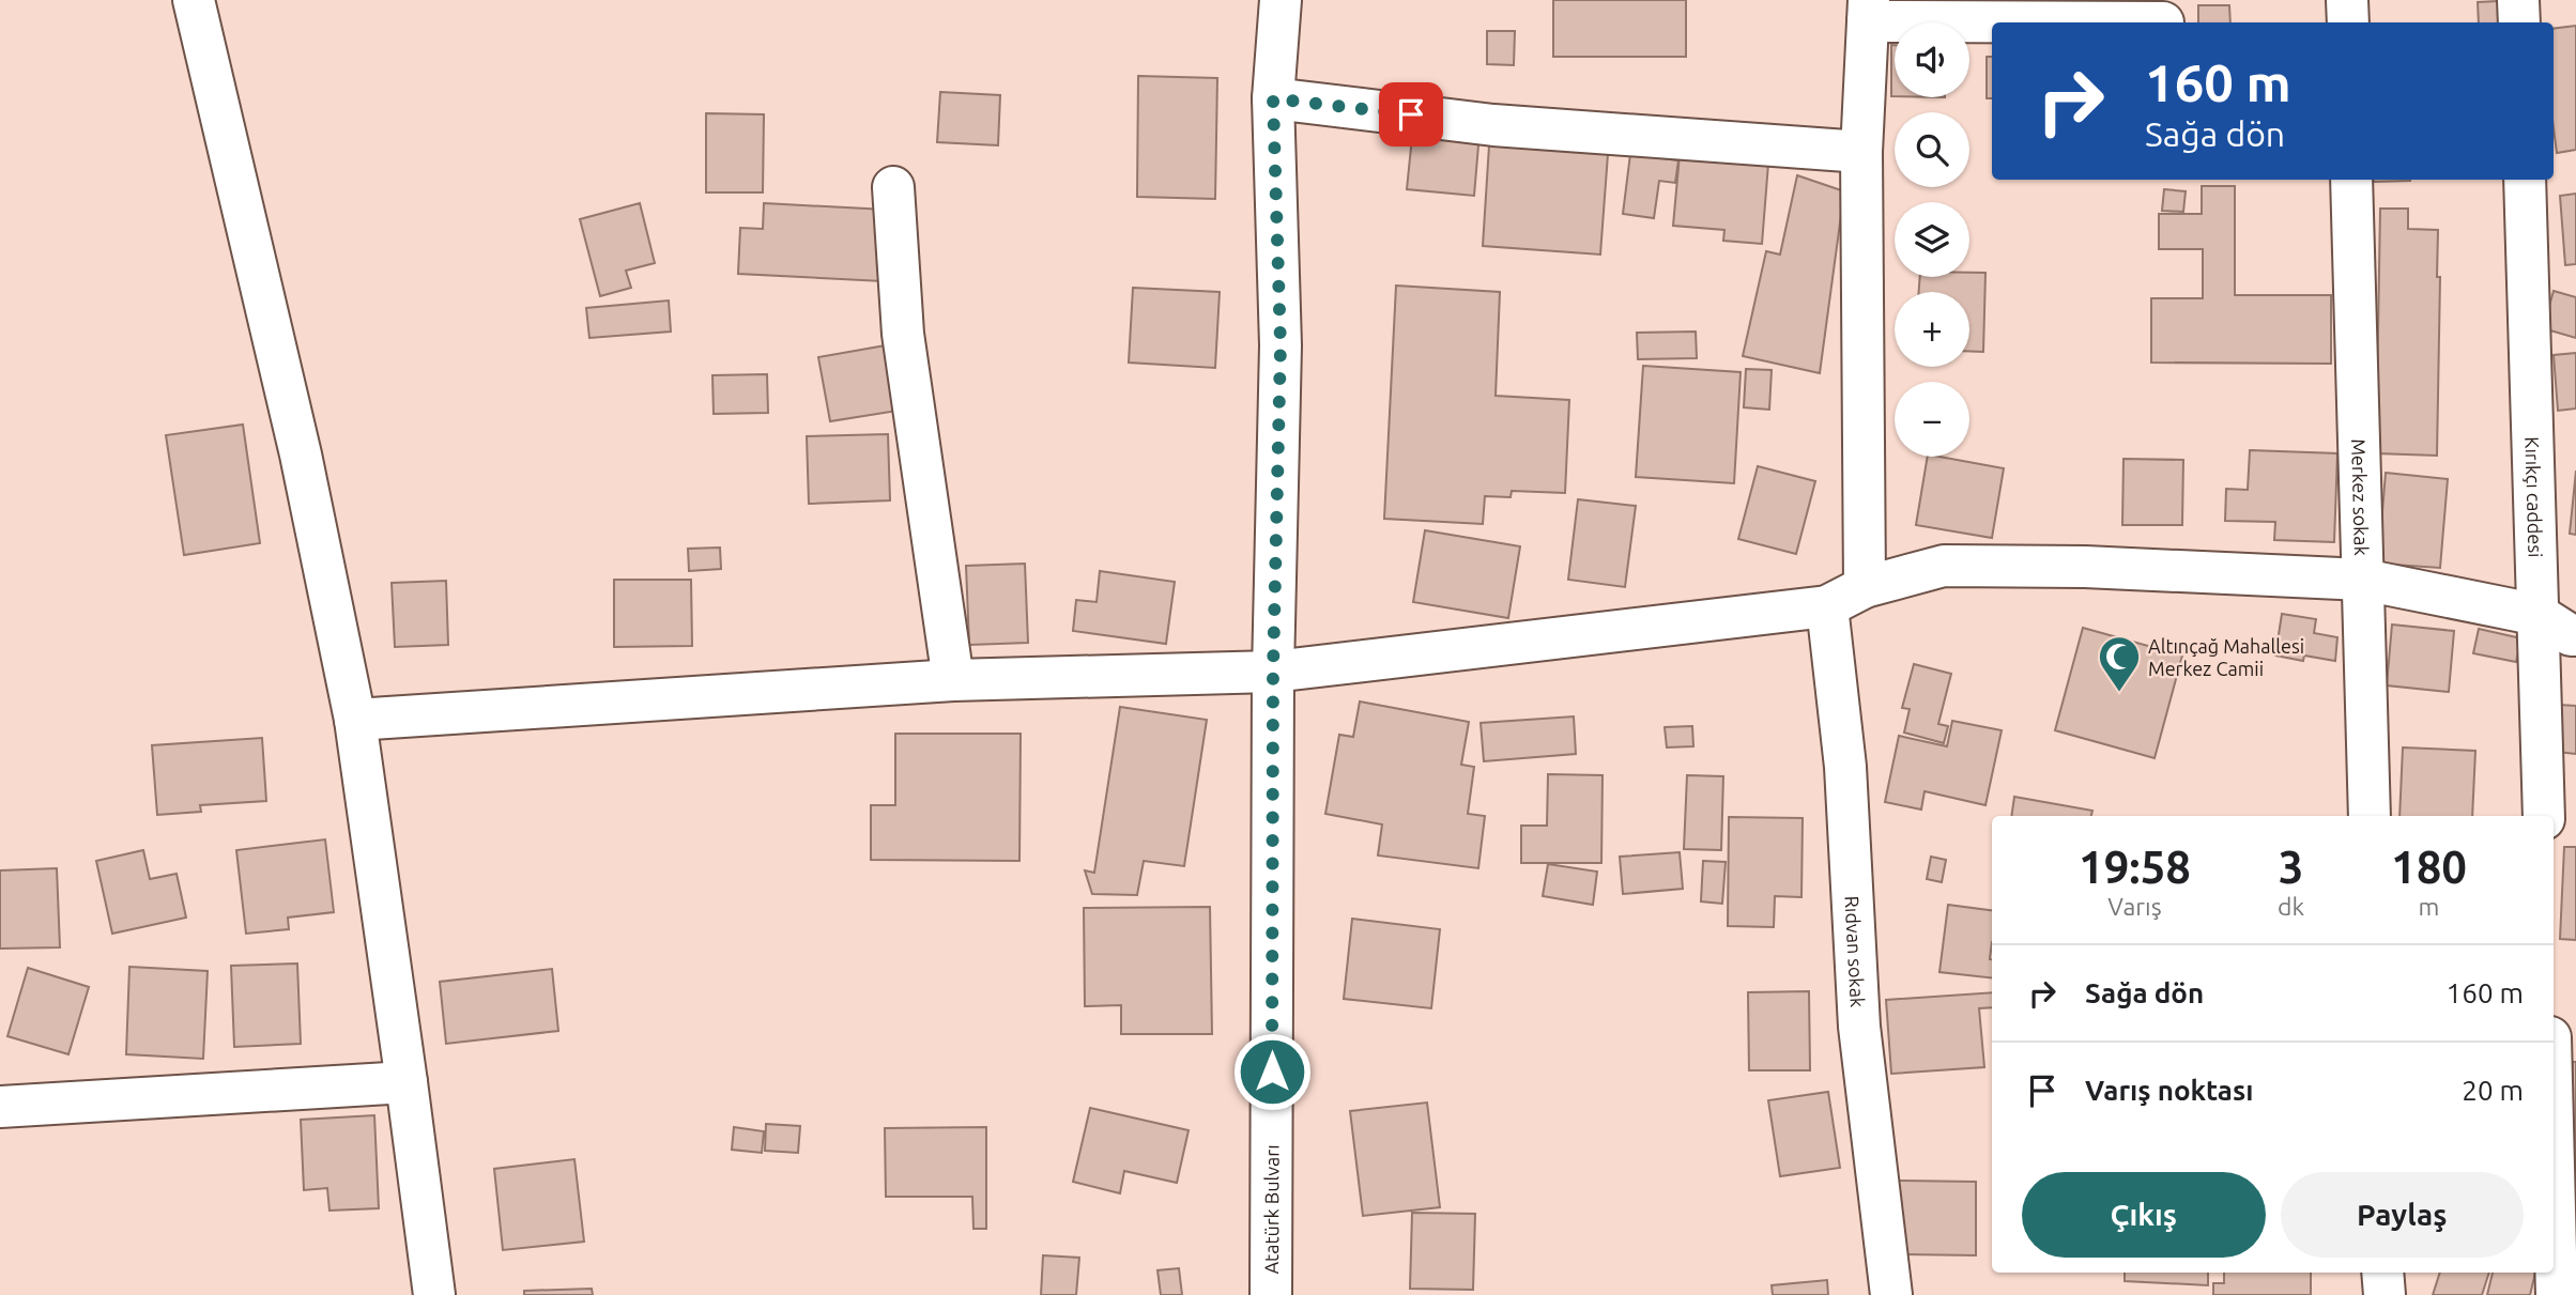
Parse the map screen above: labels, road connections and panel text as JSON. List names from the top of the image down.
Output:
{
  "streets": {
    "street": [
      "Merkez sokak",
      "Kırıkçı caddesi",
      "Rıdvan sokak",
      "Atatürk Bulvarı"
    ]
  },
  "places": {
    "mosque": ["Altınçağ Mahallesi Merkez Camii"]
  },
  "page": {
    "map_buttons": ["+", "−"],
    "turn": ["160 m", "Sağa dön"],
    "eta": [
      "19:58",
      "Varış",
      "3",
      "dk",
      "180",
      "m"
    ],
    "list": [
      {
        "name": "Sağa dön",
        "value": "160 m"
      },
      {
        "name": "Varış noktası",
        "value": "20 m"
      }
    ],
    "buttons": ["Çıkış", "Paylaş"]
  }
}
